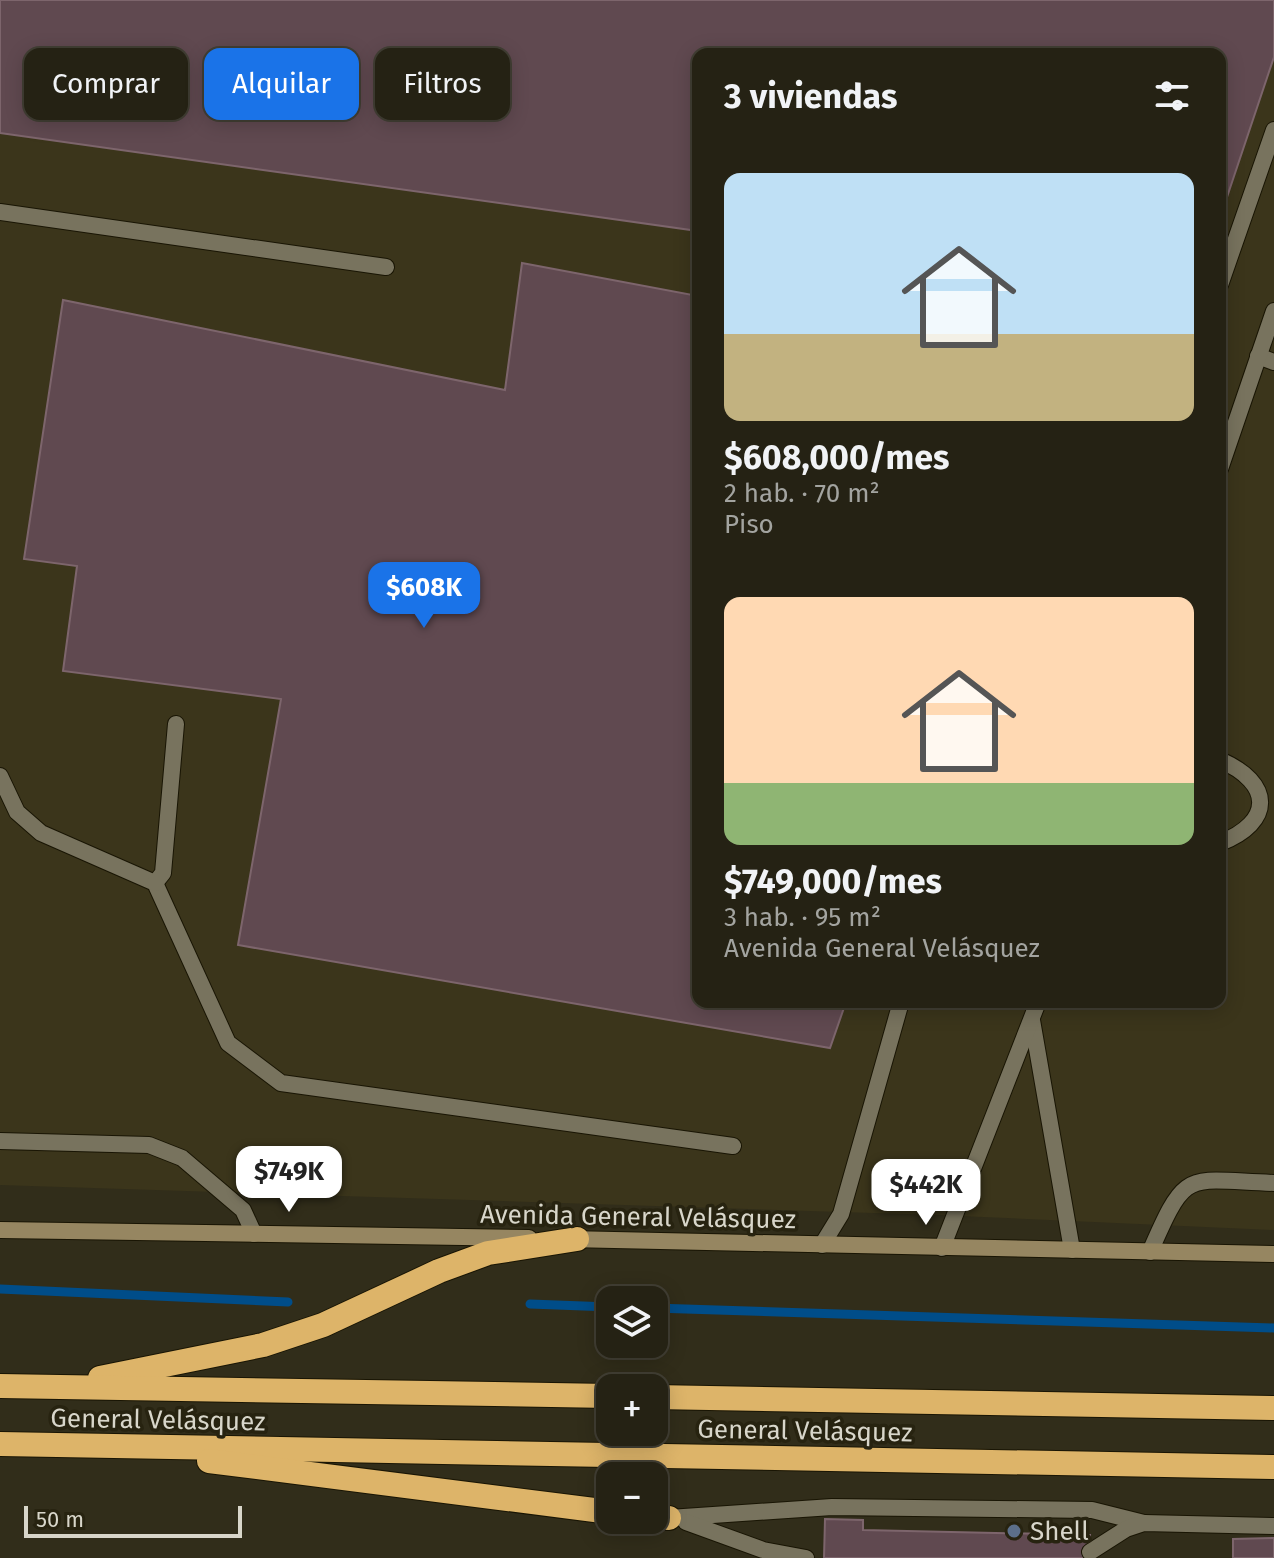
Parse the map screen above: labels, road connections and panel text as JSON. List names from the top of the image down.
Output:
{
  "streets": {
    "highway": ["General Velásquez"],
    "main road": ["Avenida General Velásquez"]
  },
  "places": ["Shell"],
  "scale_bar": "50 m",
  "page": {
    "chip": ["Comprar", "Alquilar", "Filtros"],
    "heading": "3 viviendas",
    "list": [
      {
        "name": "$608,000/mes",
        "note": "2 hab. · 70 m² · Piso"
      },
      {
        "name": "$749,000/mes",
        "note": "3 hab. · 95 m² · Avenida General Velásquez"
      }
    ],
    "price": ["$608K", "$749K", "$442K"],
    "map_buttons": ["+", "−"],
    "scale": "50 m"
  }
}
